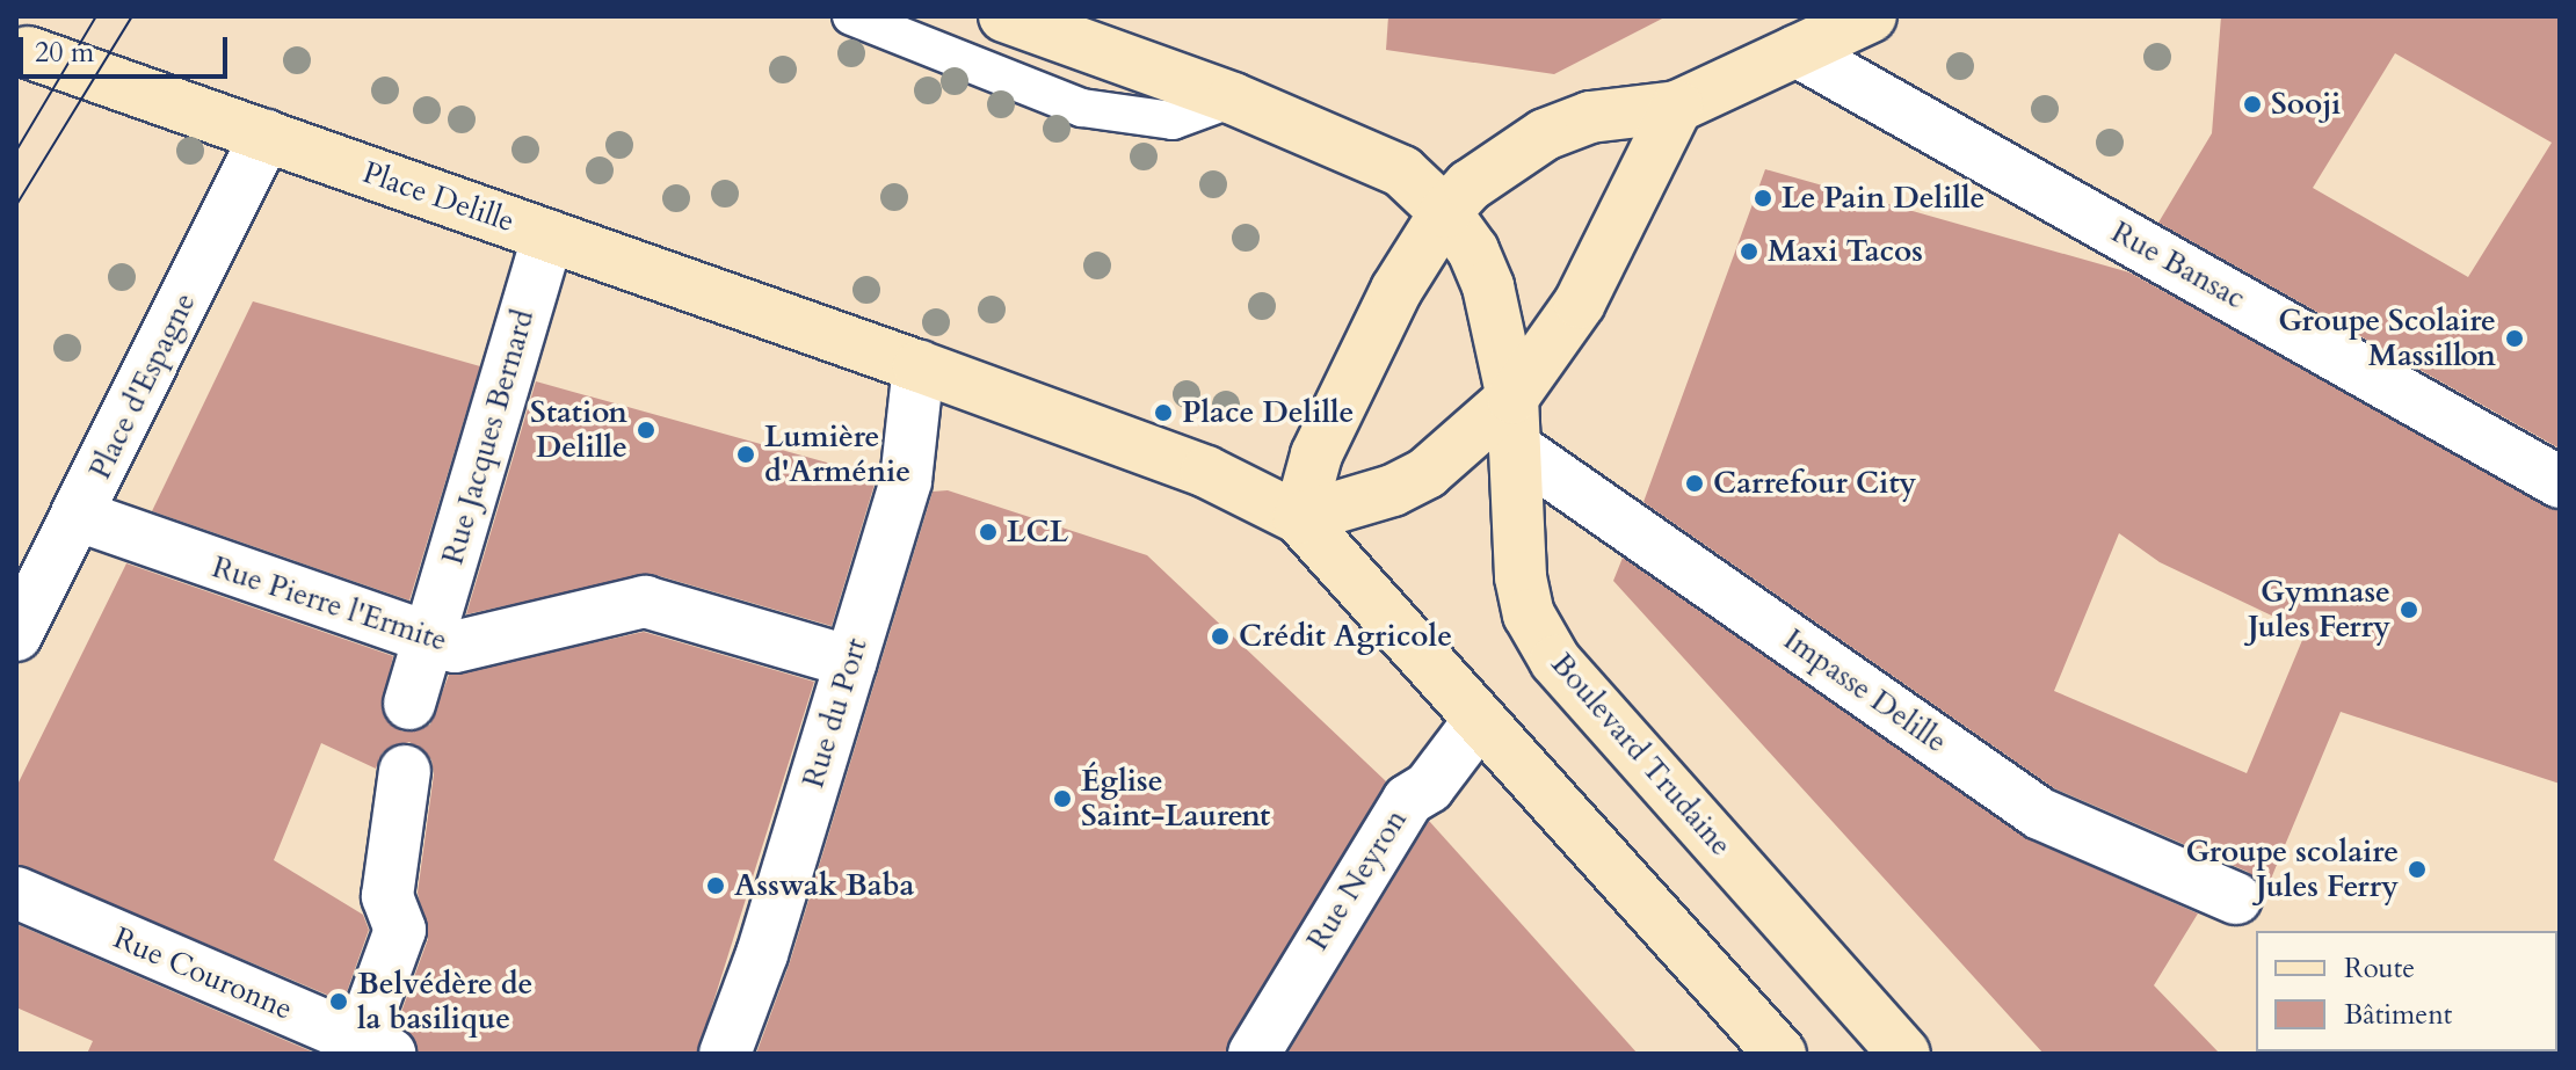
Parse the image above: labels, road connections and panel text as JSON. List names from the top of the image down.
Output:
{
  "streets": {
    "main road": ["Place Delille", "Boulevard Trudaine"],
    "street": [
      "Rue Bansac",
      "Place d'Espagne",
      "Rue Jacques Bernard",
      "Rue Pierre l'Ermite",
      "Impasse Delille",
      "Rue du Port",
      "Rue Neyron",
      "Rue Couronne"
    ]
  },
  "crossings": [
    ["Place Delille", "Place d'Espagne"],
    ["Place Delille", "Rue Jacques Bernard"],
    ["Place Delille", "Rue du Port"],
    ["Place d'Espagne", "Rue Pierre l'Ermite"],
    ["Rue Jacques Bernard", "Rue Pierre l'Ermite"],
    ["Rue Pierre l'Ermite", "Rue du Port"],
    ["Impasse Delille", "Boulevard Trudaine"]
  ],
  "places": [
    "Sooji",
    "Le Pain Delille",
    "Maxi Tacos",
    "Groupe Scolaire Massillon",
    "Place Delille",
    "Station Delille",
    "Lumière d'Arménie",
    "Carrefour City",
    "LCL",
    "Gymnase Jules Ferry",
    "Crédit Agricole",
    "Église Saint-Laurent",
    "Groupe scolaire Jules Ferry",
    "Asswak Baba",
    "Belvédère de la basilique"
  ],
  "legend": ["Route", "Bâtiment"],
  "scale_bar": "20 m"
}
